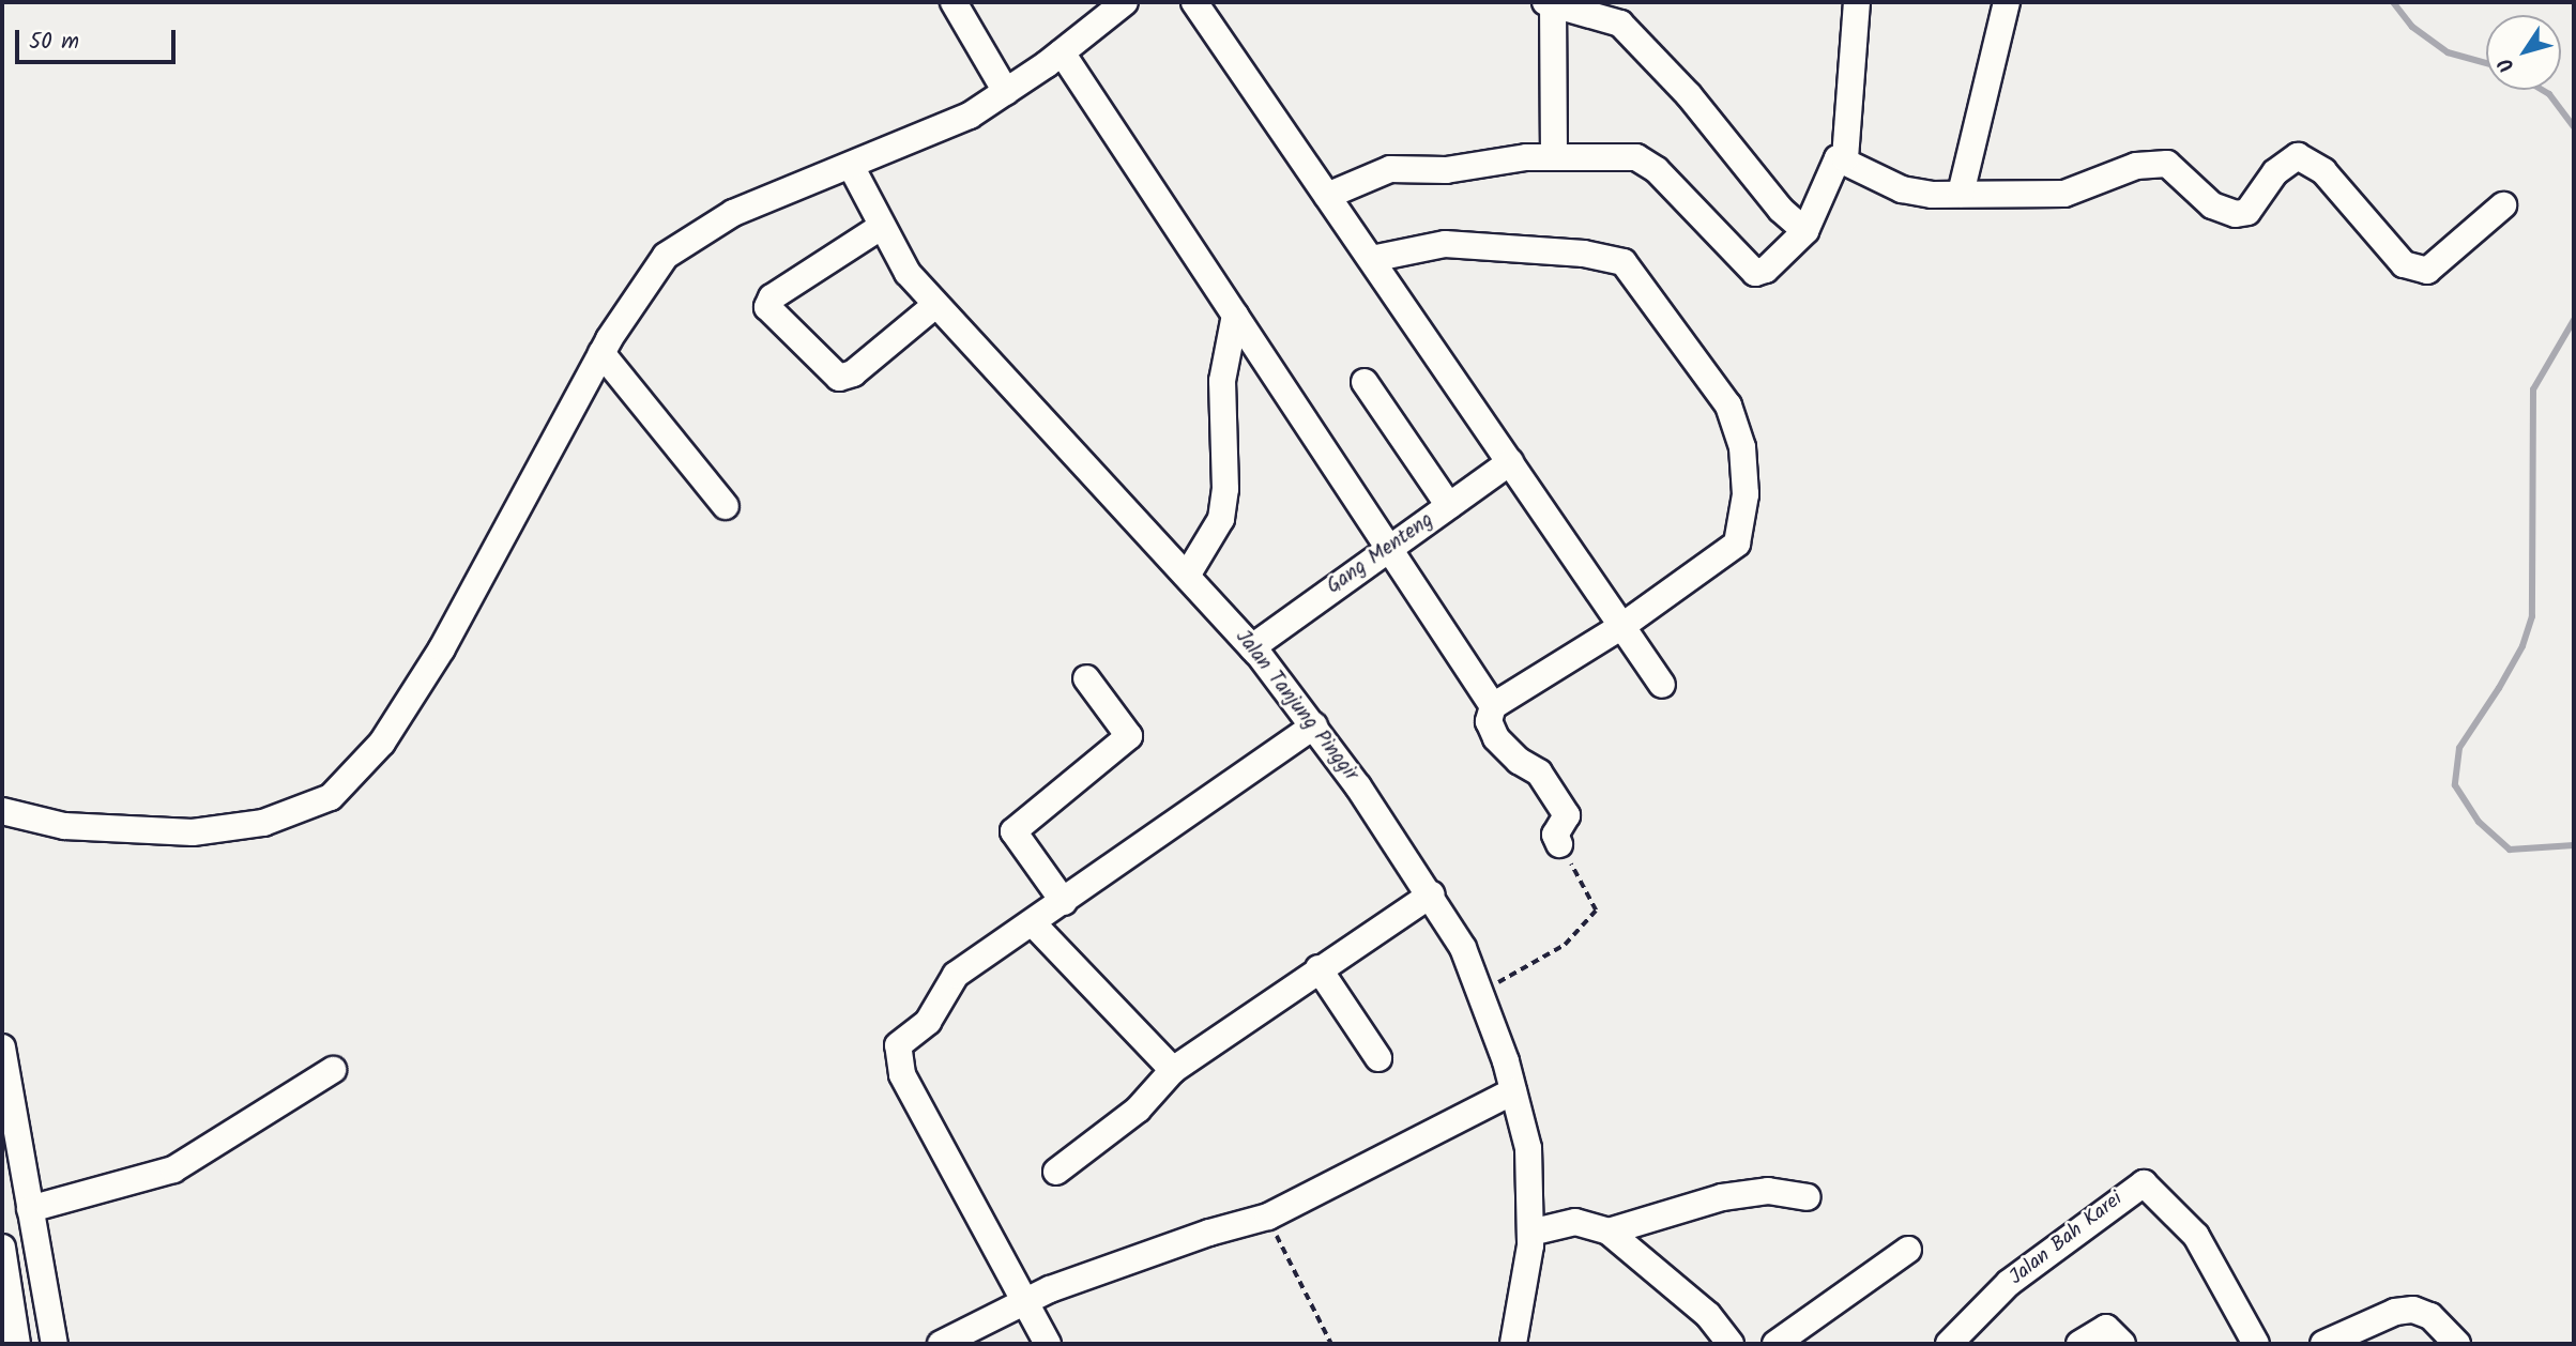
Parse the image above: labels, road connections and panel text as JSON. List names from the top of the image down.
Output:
{
  "streets": {
    "street": ["Gang Menteng", "Jalan Tanjung Pinggir", "Jalan Bah Karei"]
  },
  "crossings": [
    ["Gang Menteng", "Jalan Tanjung Pinggir"]
  ],
  "scale_bar": "50 m",
  "north": "bottom left"
}
